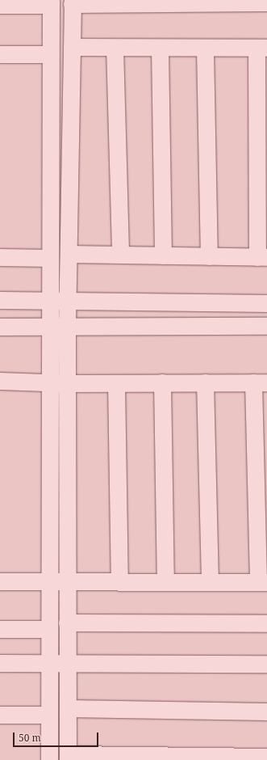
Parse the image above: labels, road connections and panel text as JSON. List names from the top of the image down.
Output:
{
  "scale_bar": "50 m"
}
